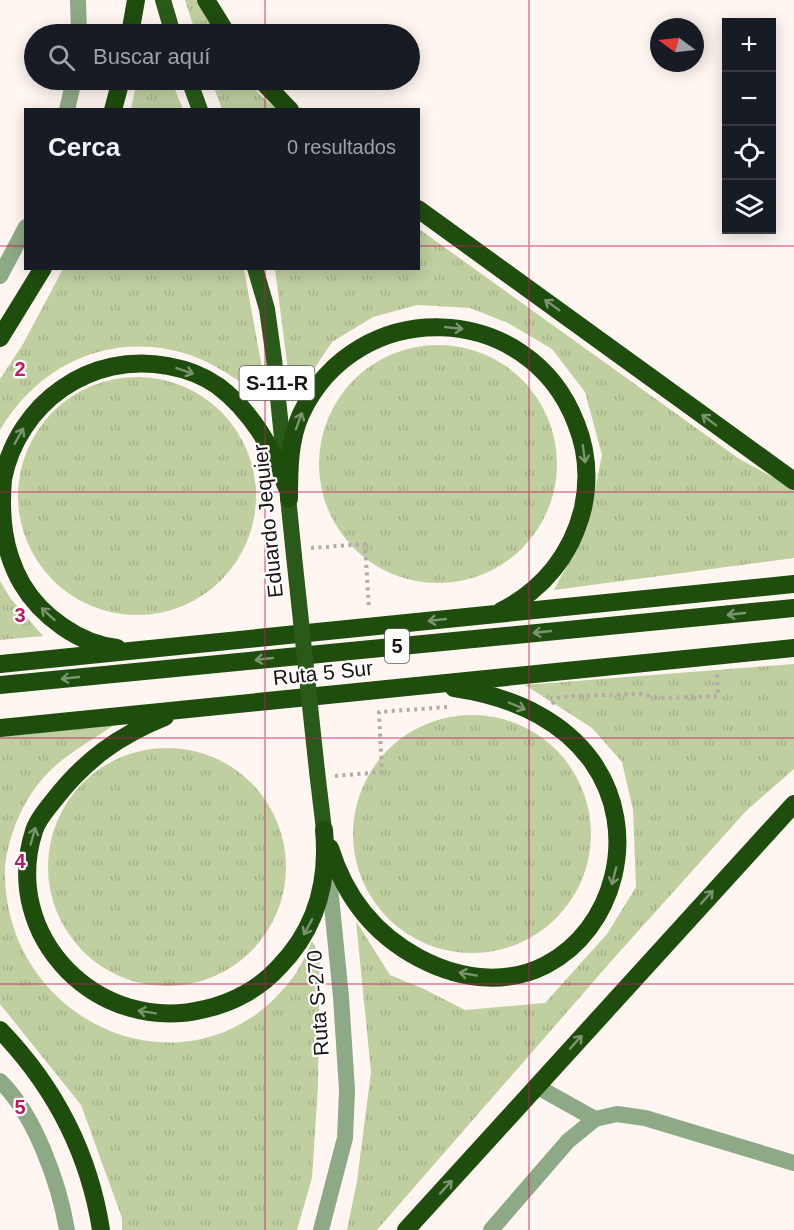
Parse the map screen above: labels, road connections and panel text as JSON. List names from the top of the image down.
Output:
{
  "streets": {
    "highway": [
      "S-11-R",
      "Eduardo Jequier",
      "5",
      "Ruta 5 Sur",
      "Ruta S-270"
    ]
  },
  "crossings": [
    ["Eduardo Jequier", "Ruta S-270"]
  ],
  "north": "left",
  "page": {
    "map_buttons": ["+", "−"],
    "search": "Buscar aquí",
    "heading": ["Cerca", "0 resultados"]
  },
  "grid": {
    "rows": [
      "2",
      "3",
      "4",
      "5"
    ]
  }
}
